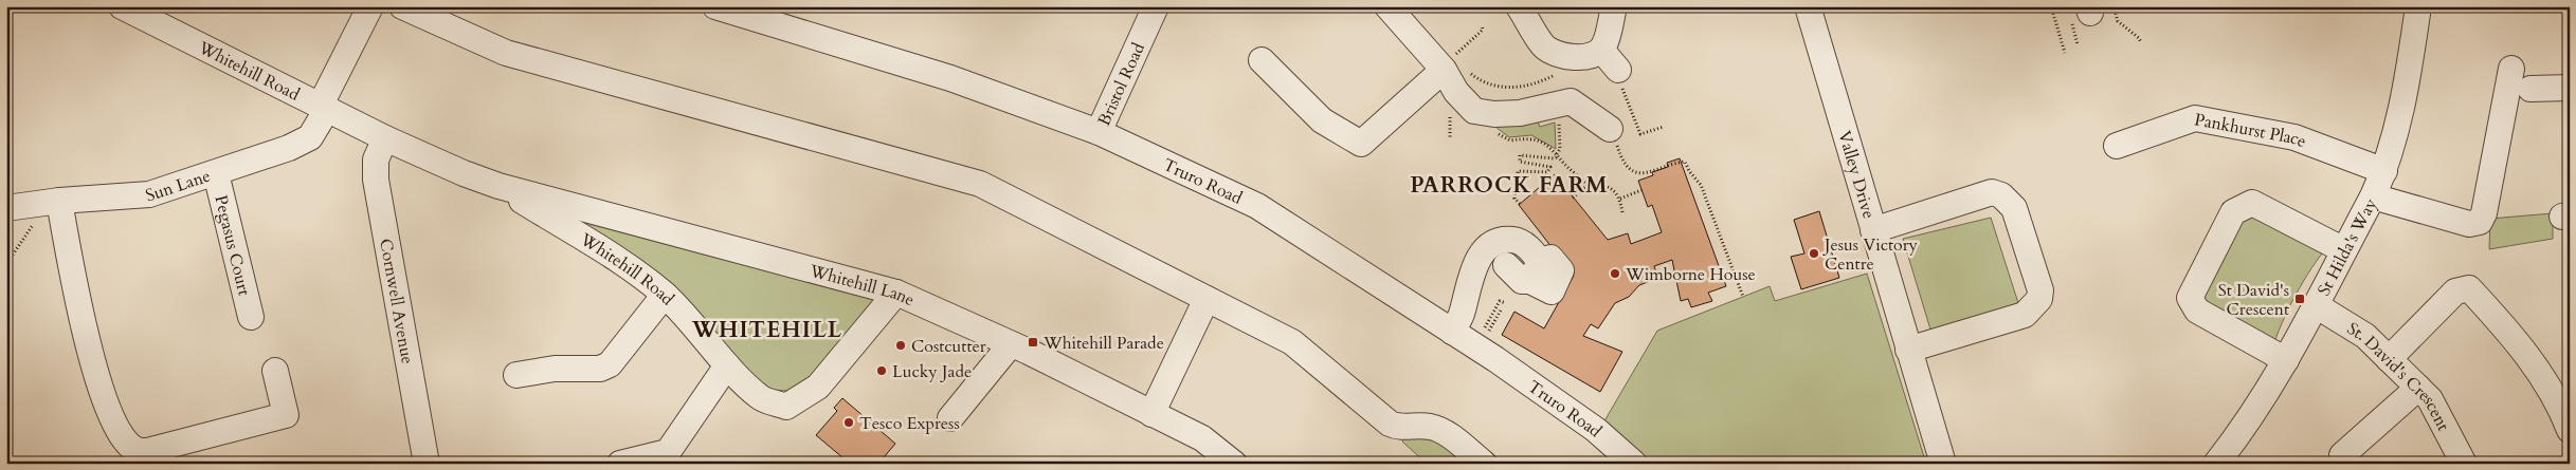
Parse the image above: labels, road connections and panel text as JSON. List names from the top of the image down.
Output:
{
  "streets": {
    "street": [
      "Whitehill Road",
      "Bristol Road",
      "Pankhurst Place",
      "Valley Drive",
      "Truro Road",
      "Sun Lane",
      "Pegasus Court",
      "St Hilda's Way",
      "Whitehill Lane",
      "Cornwell Avenue",
      "St. David's Crescent"
    ]
  },
  "crossings": [
    ["Whitehill Road", "Sun Lane"],
    ["Whitehill Road", "Whitehill Lane"],
    ["Whitehill Road", "Cornwell Avenue"],
    ["Bristol Road", "Truro Road"],
    ["Pankhurst Place", "St Hilda's Way"],
    ["Sun Lane", "Pegasus Court"],
    ["St Hilda's Way", "St. David's Crescent"]
  ],
  "districts": ["PARROCK FARM", "WHITEHILL"],
  "places": {
    "other": [
      "Jesus Victory Centre",
      "Wimborne House",
      "Costcutter",
      "Lucky Jade",
      "Tesco Express"
    ],
    "transit": ["St David's Crescent", "Whitehill Parade"]
  }
}
